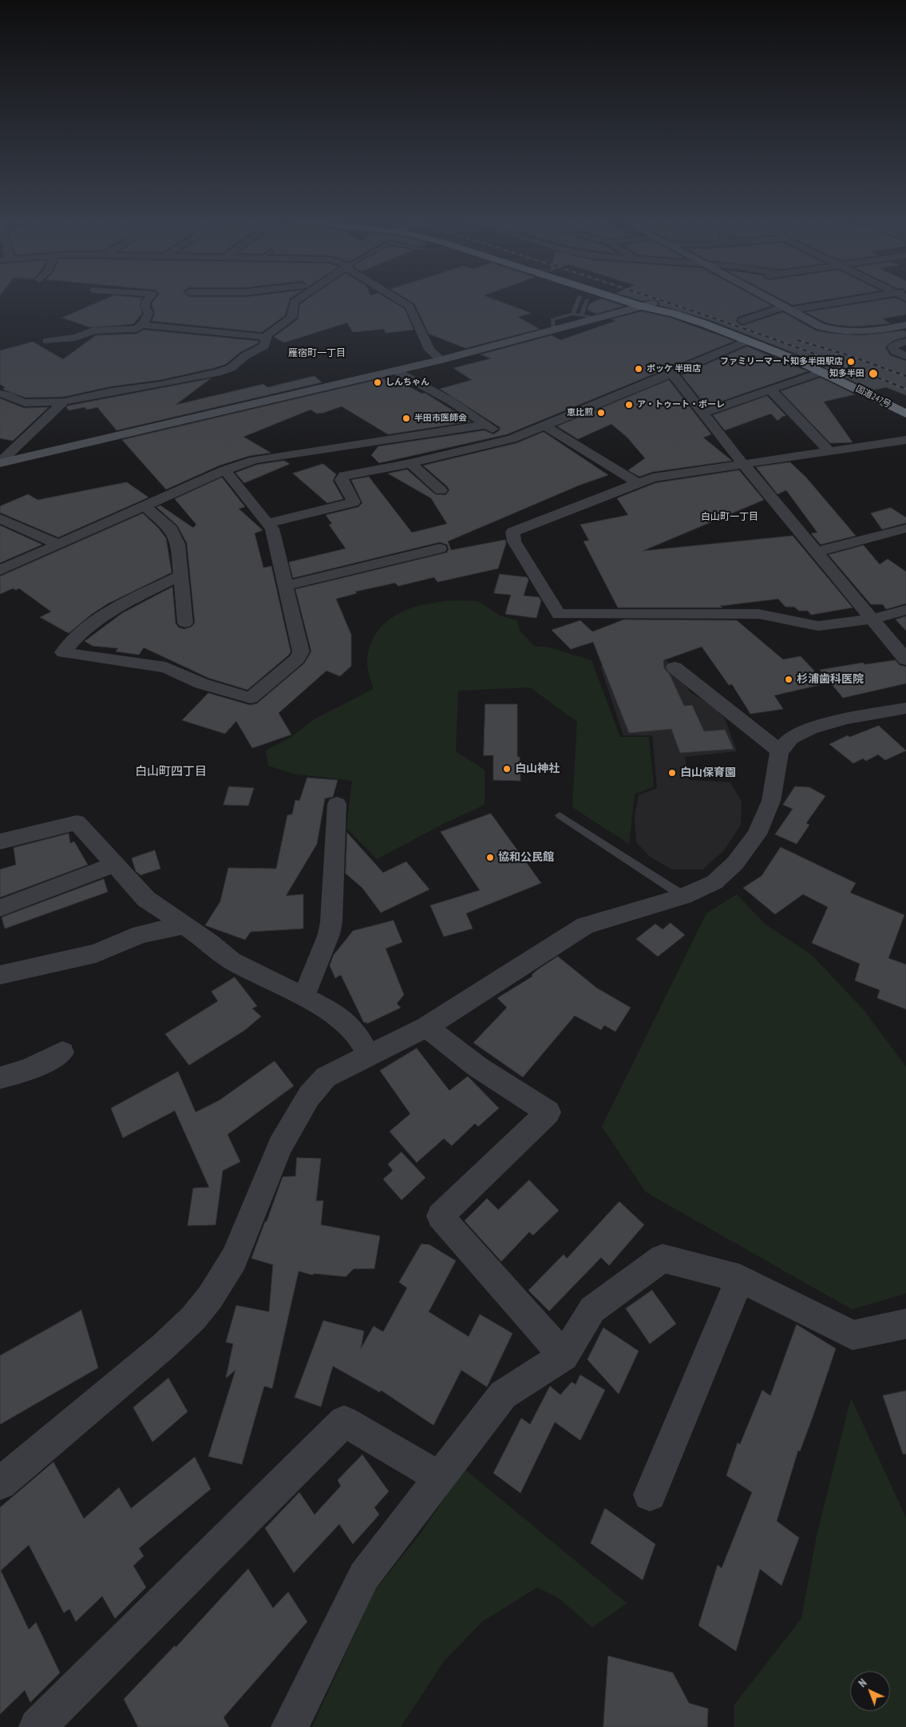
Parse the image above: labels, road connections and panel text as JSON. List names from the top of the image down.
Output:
{
  "streets": {
    "highway": ["国道247号"]
  },
  "districts": ["雁宿町一丁目", "白山町一丁目", "白山町四丁目"],
  "places": [
    "ファミリーマート知多半田駅店",
    "ポッケ 半田店",
    "知多半田",
    "しんちゃん",
    "ア・トゥート・ボーレ",
    "恵比煎",
    "半田市医師会",
    "杉浦歯科医院",
    "白山神社",
    "白山保育園",
    "協和公民館"
  ],
  "north": "top left"
}
